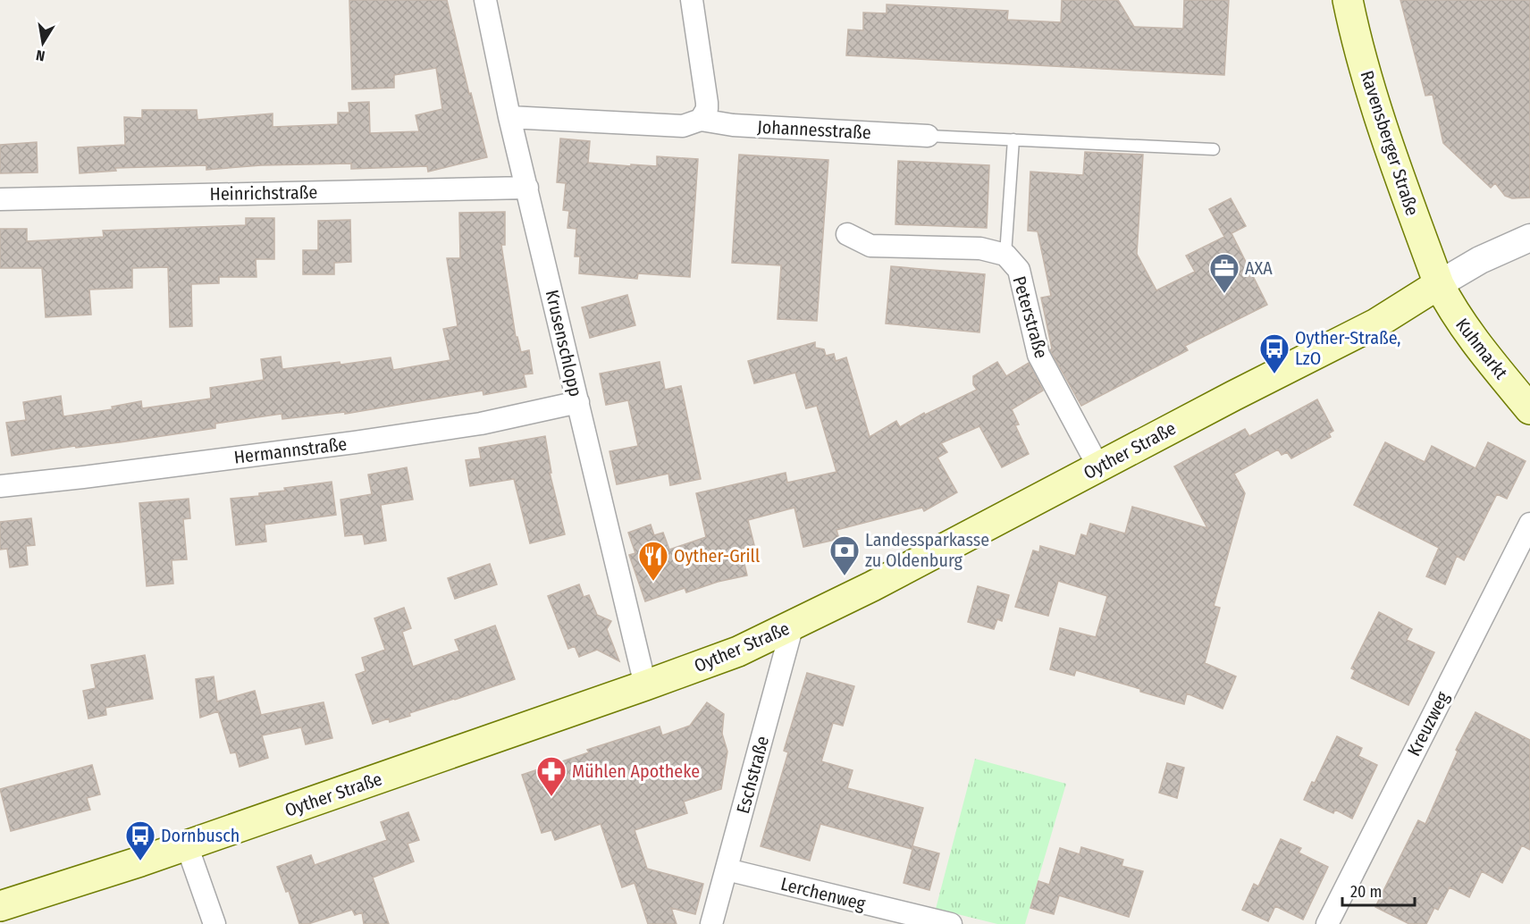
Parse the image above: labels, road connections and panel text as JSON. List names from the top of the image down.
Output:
{
  "streets": {
    "main road": ["Ravensberger Straße", "Kuhmarkt", "Oyther Straße"],
    "street": [
      "Johannesstraße",
      "Heinrichstraße",
      "Peterstraße",
      "Krusenschlopp",
      "Hermannstraße",
      "Kreuzweg",
      "Eschstraße",
      "Lerchenweg"
    ]
  },
  "crossings": [
    ["Johannesstraße", "Krusenschlopp"],
    ["Ravensberger Straße", "Kuhmarkt"],
    ["Ravensberger Straße", "Oyther Straße"],
    ["Heinrichstraße", "Krusenschlopp"],
    ["Peterstraße", "Oyther Straße"],
    ["Krusenschlopp", "Hermannstraße"],
    ["Krusenschlopp", "Oyther Straße"],
    ["Kuhmarkt", "Oyther Straße"],
    ["Oyther Straße", "Eschstraße"],
    ["Eschstraße", "Lerchenweg"]
  ],
  "places": {
    "office": ["AXA"],
    "bus stop": ["Oyther-Straße, LzO", "Dornbusch"],
    "bank": ["Landessparkasse zu Oldenburg"],
    "restaurant": ["Oyther-Grill"],
    "pharmacy": ["Mühlen Apotheke"]
  },
  "scale_bar": "20 m",
  "north": "bottom"
}
